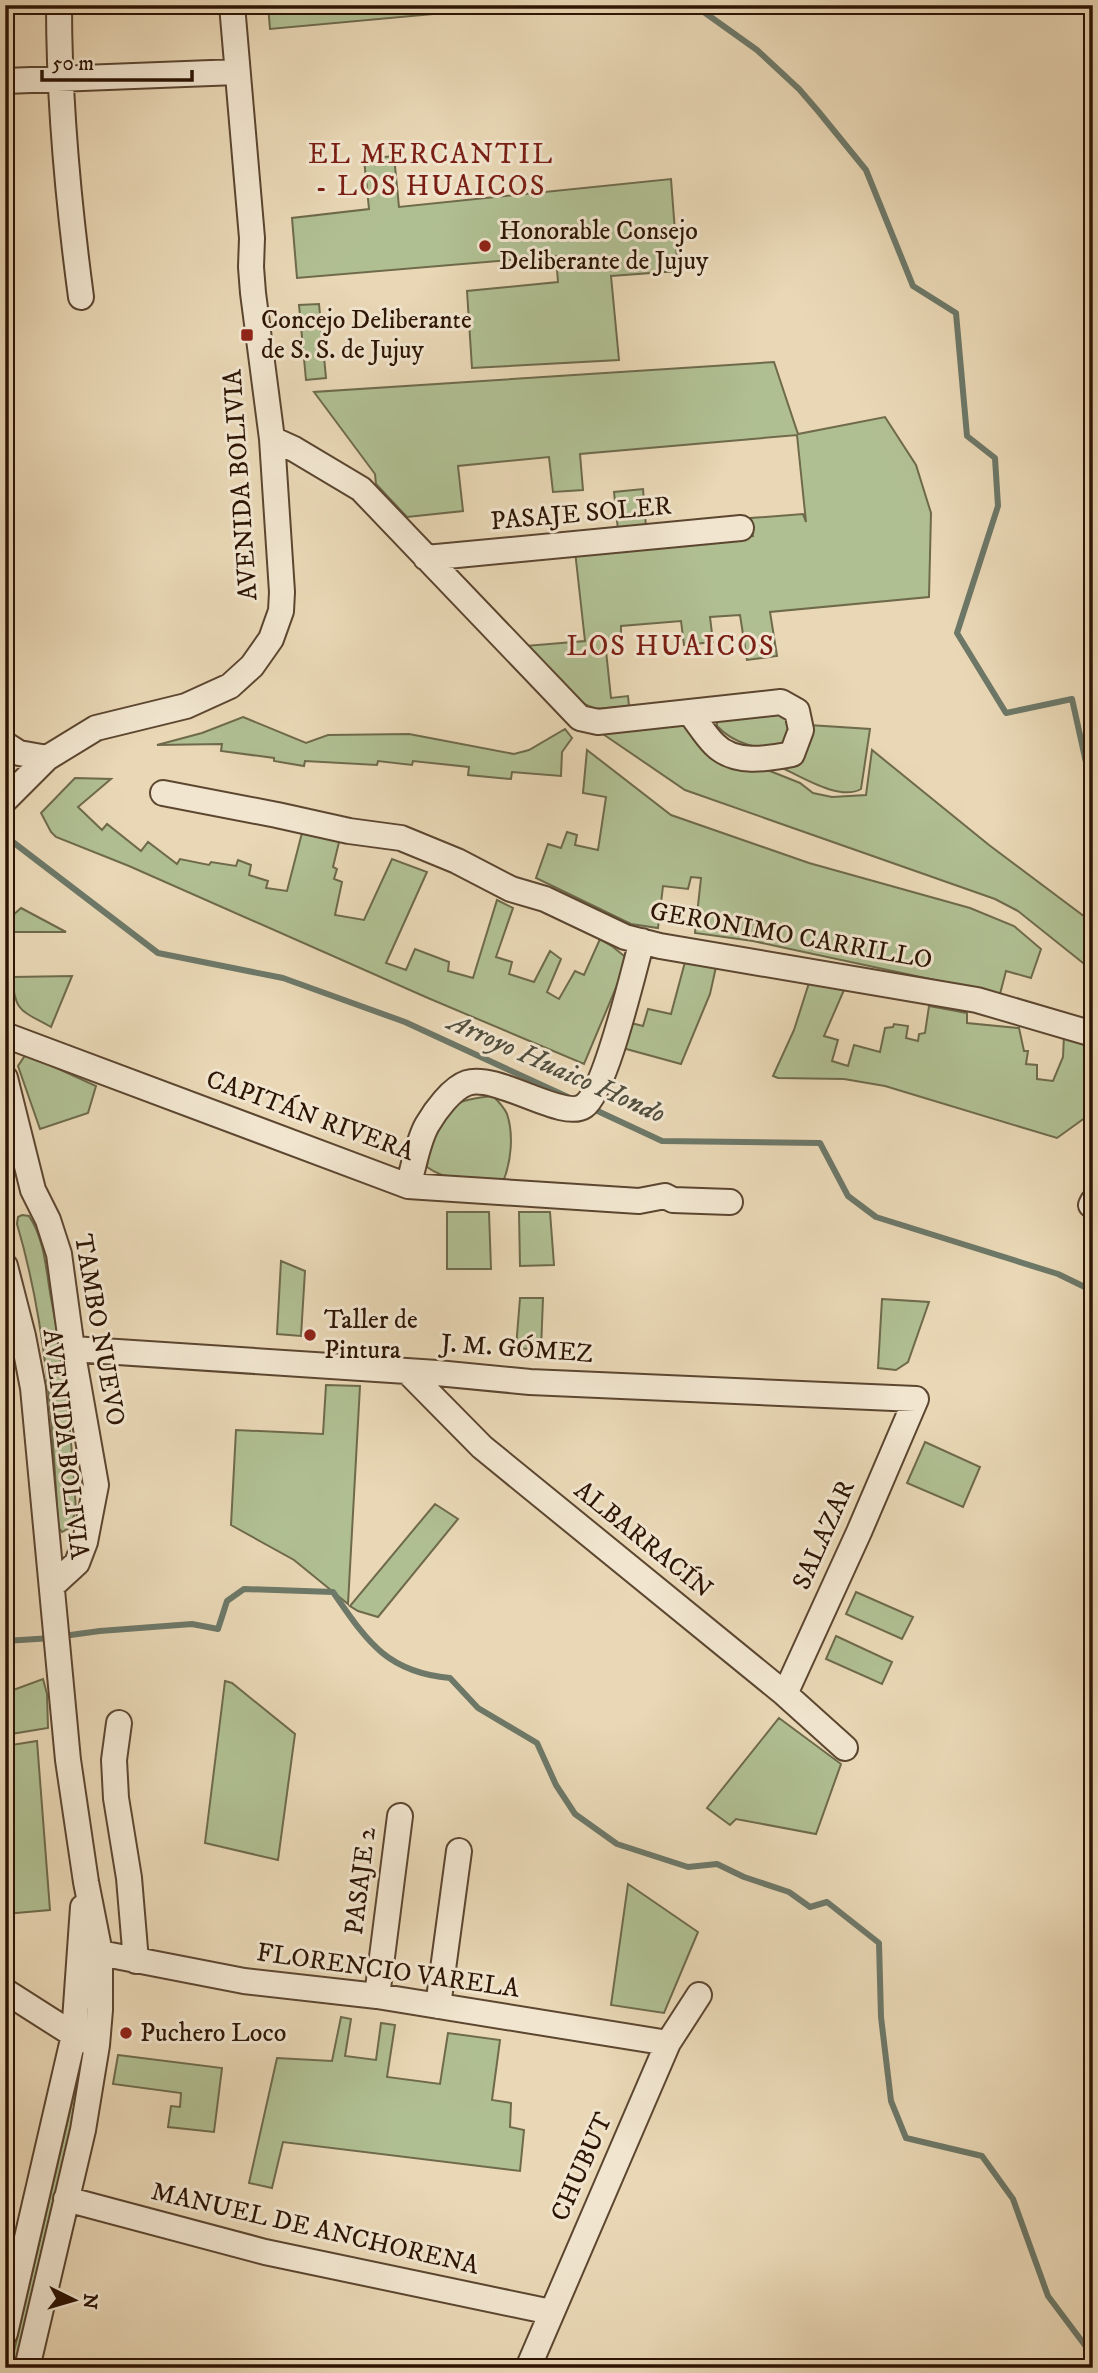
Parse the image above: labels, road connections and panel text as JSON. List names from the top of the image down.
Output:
{
  "streets": {
    "street": [
      "AVENIDA BOLIVIA",
      "PASAJE SOLER",
      "GERONIMO CARRILLO",
      "CAPITÁN RIVERA",
      "TAMBO NUEVO",
      "J. M. GÓMEZ",
      "SALAZAR",
      "ALBARRACÍN",
      "PASAJE 2",
      "FLORENCIO VARELA",
      "CHUBUT",
      "MANUEL DE ANCHORENA"
    ]
  },
  "crossings": [
    ["AVENIDA BOLIVIA", "TAMBO NUEVO"],
    ["AVENIDA BOLIVIA", "FLORENCIO VARELA"],
    ["AVENIDA BOLIVIA", "MANUEL DE ANCHORENA"],
    ["TAMBO NUEVO", "J. M. GÓMEZ"],
    ["J. M. GÓMEZ", "SALAZAR"],
    ["J. M. GÓMEZ", "ALBARRACÍN"],
    ["SALAZAR", "ALBARRACÍN"],
    ["PASAJE 2", "FLORENCIO VARELA"],
    ["FLORENCIO VARELA", "CHUBUT"],
    ["CHUBUT", "MANUEL DE ANCHORENA"]
  ],
  "districts": ["EL MERCANTIL - LOS HUAICOS", "LOS HUAICOS"],
  "water": ["Arroyo Huaico Hondo"],
  "places": {
    "other": ["Honorable Consejo Deliberante de Jujuy", "Taller de Pintura", "Puchero Loco"],
    "transit": ["Concejo Deliberante de S. S. de Jujuy"]
  },
  "scale_bar": "50 m",
  "north": "right"
}
